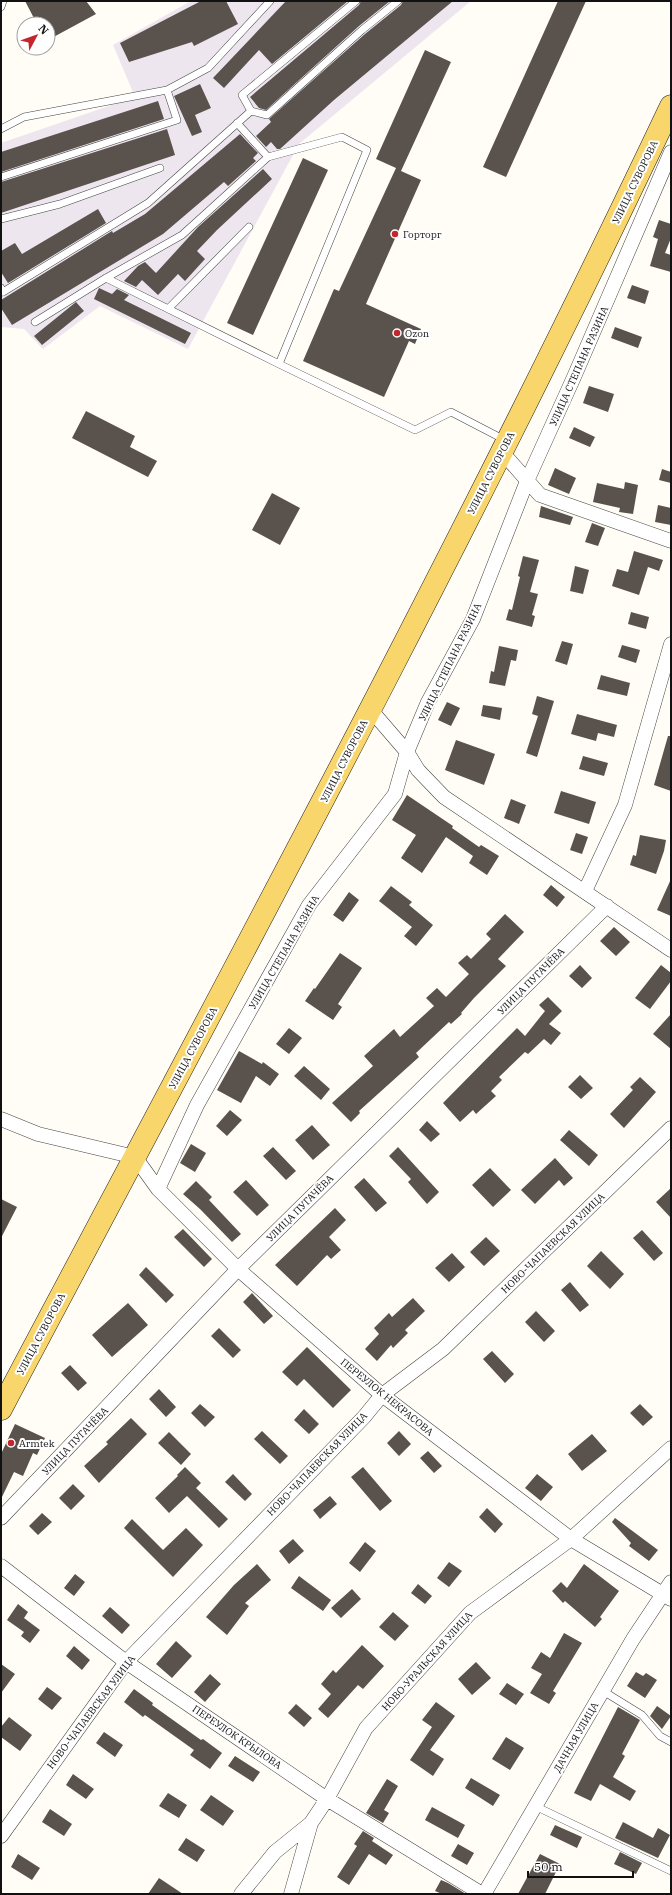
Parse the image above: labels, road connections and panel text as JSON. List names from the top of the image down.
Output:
{
  "streets": {
    "main road": ["УЛИЦА СУВОРОВА"],
    "street": [
      "УЛИЦА СТЕПАНА РАЗИНА",
      "УЛИЦА ПУГАЧЁВА",
      "НОВО-ЧАПАЕВСКАЯ УЛИЦА",
      "ПЕРЕУЛОК НЕКРАСОВА",
      "НОВО-УРАЛЬСКАЯ УЛИЦА",
      "ПЕРЕУЛОК КРЫЛОВА",
      "ДАЧНАЯ УЛИЦА"
    ]
  },
  "crossings": [
    ["УЛИЦА СУВОРОВА", "ПЕРЕУЛОК НЕКРАСОВА"],
    ["УЛИЦА СТЕПАНА РАЗИНА", "ПЕРЕУЛОК НЕКРАСОВА"],
    ["УЛИЦА ПУГАЧЁВА", "ПЕРЕУЛОК НЕКРАСОВА"],
    ["НОВО-ЧАПАЕВСКАЯ УЛИЦА", "ПЕРЕУЛОК НЕКРАСОВА"],
    ["НОВО-ЧАПАЕВСКАЯ УЛИЦА", "ПЕРЕУЛОК КРЫЛОВА"],
    ["ПЕРЕУЛОК НЕКРАСОВА", "НОВО-УРАЛЬСКАЯ УЛИЦА"],
    ["ПЕРЕУЛОК НЕКРАСОВА", "ДАЧНАЯ УЛИЦА"],
    ["НОВО-УРАЛЬСКАЯ УЛИЦА", "ПЕРЕУЛОК КРЫЛОВА"],
    ["ПЕРЕУЛОК КРЫЛОВА", "ДАЧНАЯ УЛИЦА"]
  ],
  "places": ["Горторг", "Ozon", "Armtek"],
  "scale_bar": "50 m",
  "north": "top right"
}
